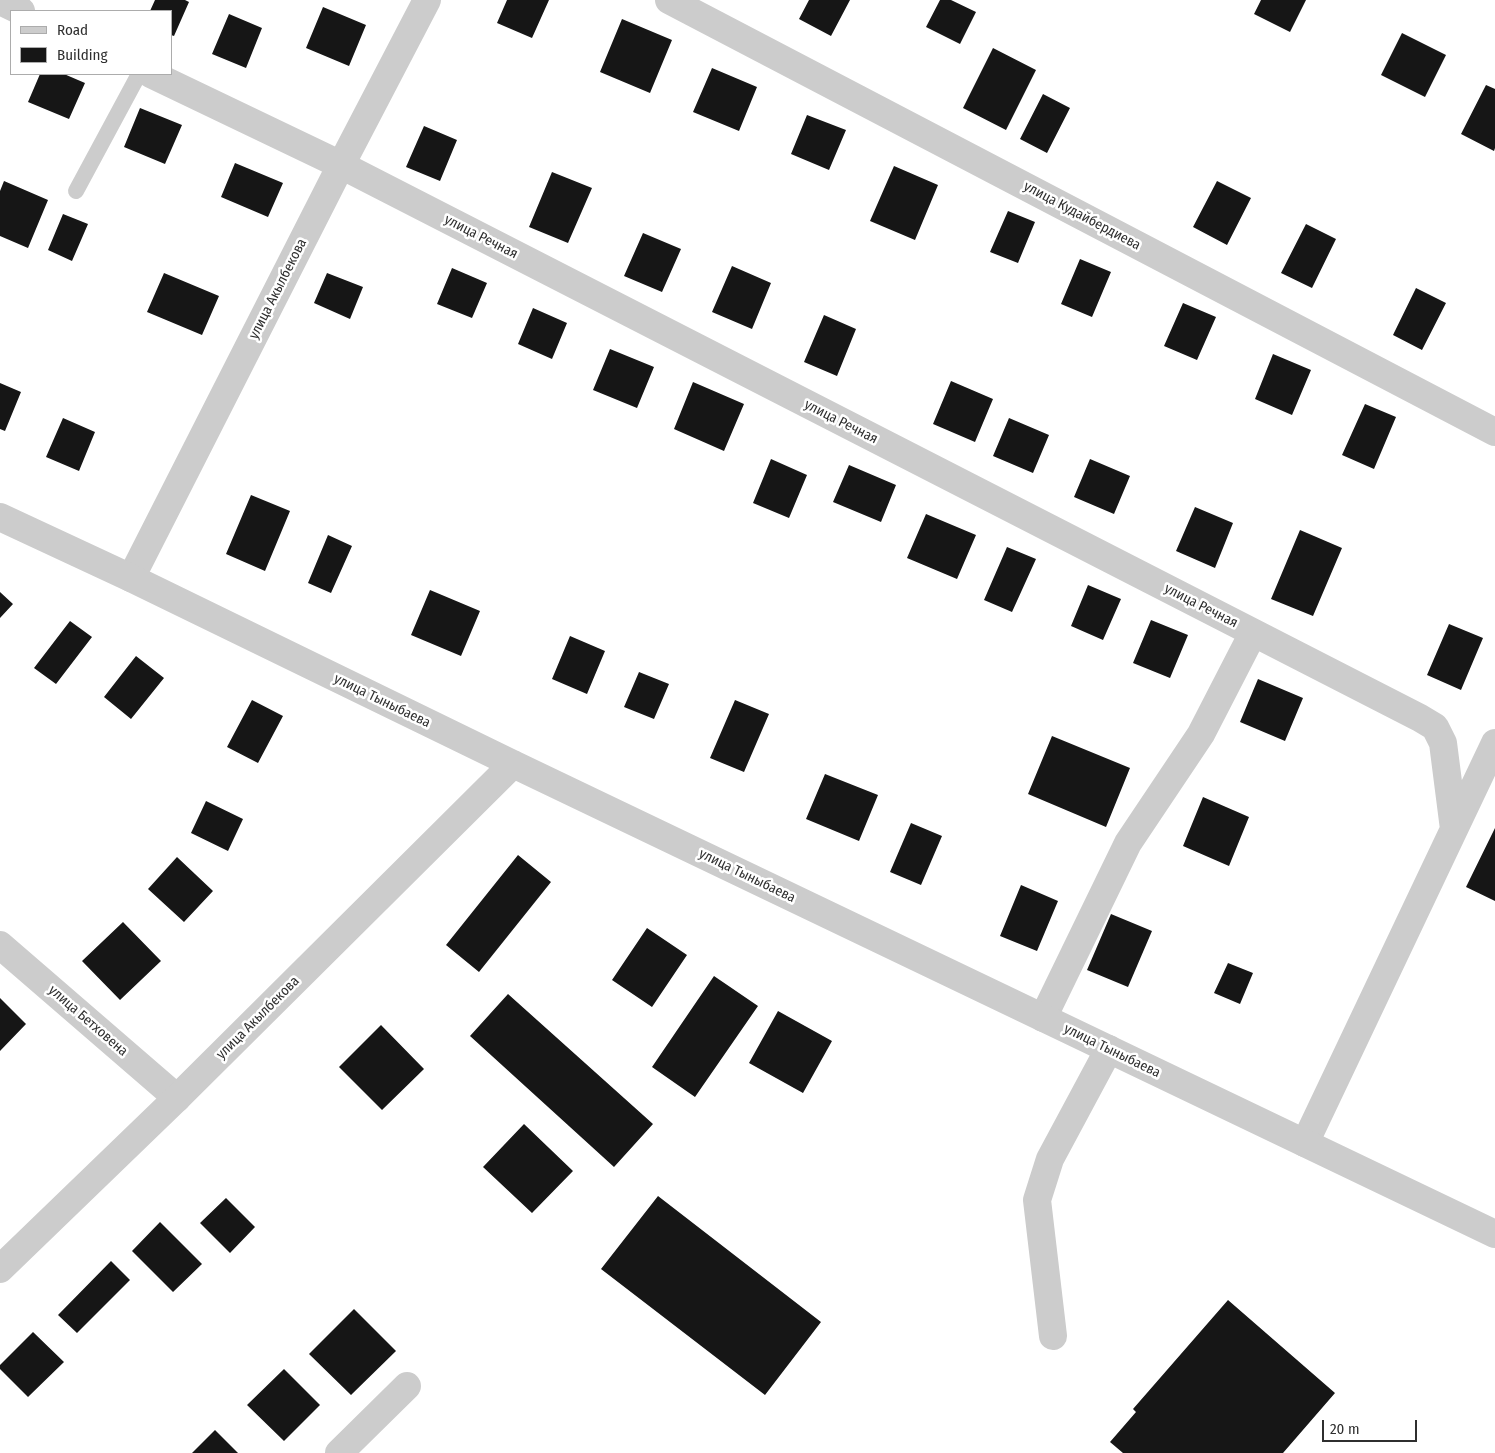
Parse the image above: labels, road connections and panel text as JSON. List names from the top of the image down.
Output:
{
  "streets": {
    "street": [
      "улица Кудайбердиева",
      "улица Речная",
      "улица Акылбекова",
      "улица Тыныбаева",
      "улица Бетховена"
    ]
  },
  "crossings": [
    ["улица Речная", "улица Акылбекова"],
    ["улица Акылбекова", "улица Тыныбаева"],
    ["улица Акылбекова", "улица Бетховена"]
  ],
  "legend": ["Road", "Building"],
  "scale_bar": "20 m"
}
